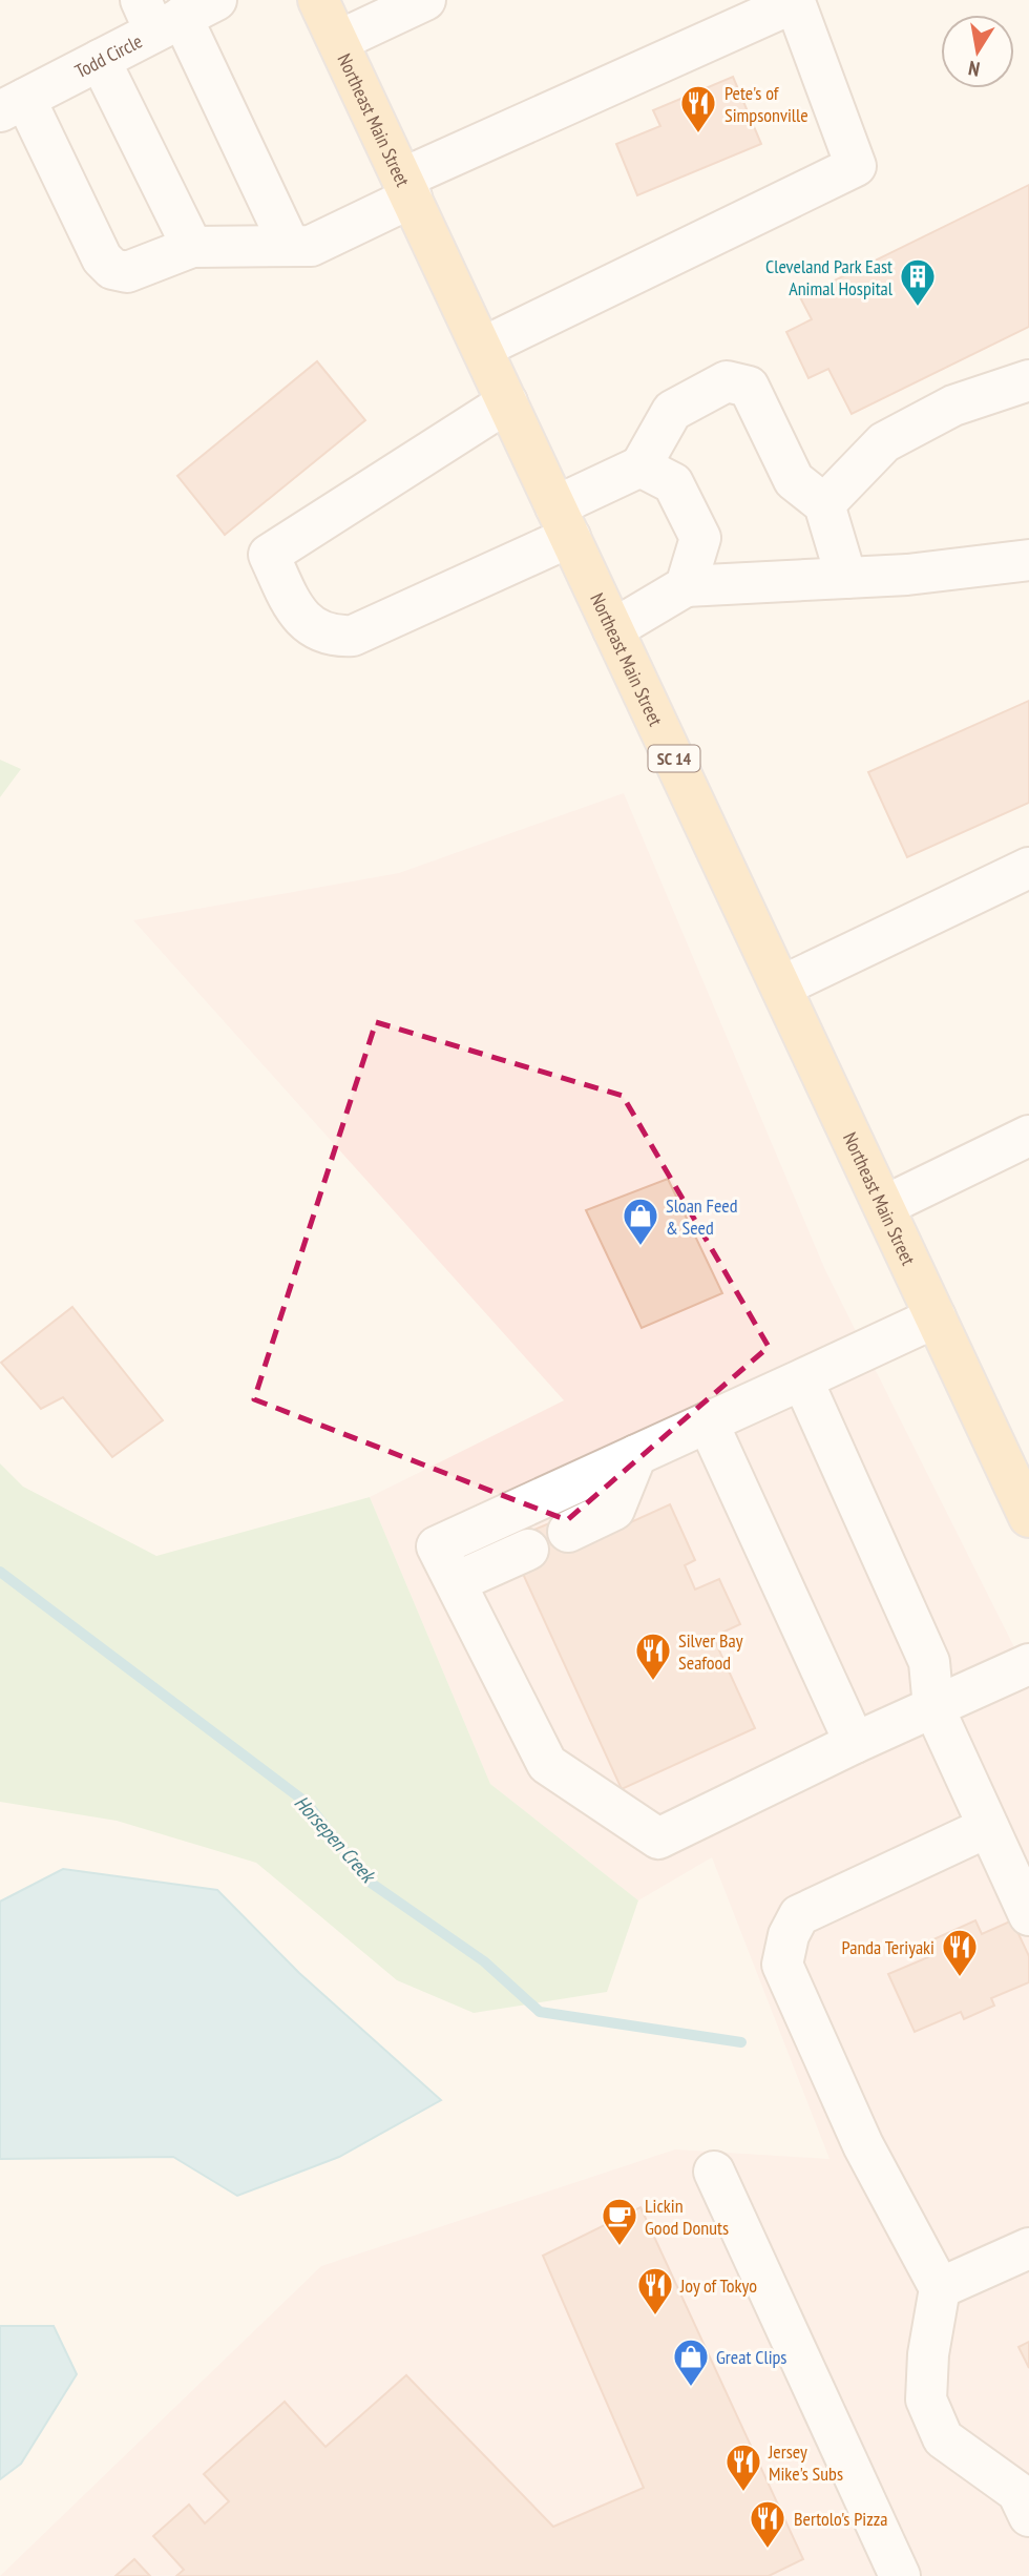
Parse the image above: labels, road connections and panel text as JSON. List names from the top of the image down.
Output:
{
  "streets": {
    "main road": ["Northeast Main Street", "SC 14"],
    "street": ["Todd Circle"]
  },
  "water": ["Horsepen Creek"],
  "places": {
    "restaurant": [
      "Pete's of Simpsonville",
      "Silver Bay Seafood",
      "Panda Teriyaki",
      "Joy of Tokyo",
      "Jersey Mike's Subs",
      "Bertolo's Pizza"
    ],
    "building": ["Cleveland Park East Animal Hospital"],
    "shop": ["Sloan Feed & Seed", "Great Clips"],
    "cafe": ["Lickin Good Donuts"]
  },
  "north": "bottom"
}
